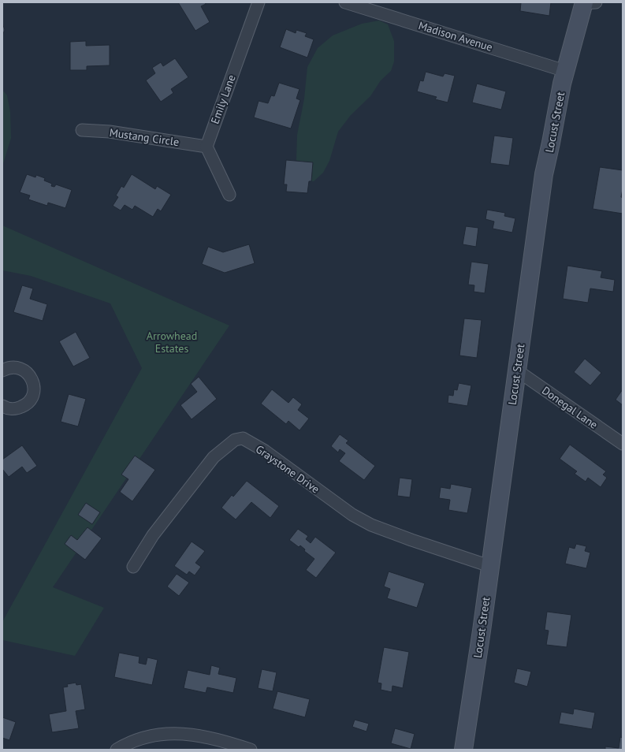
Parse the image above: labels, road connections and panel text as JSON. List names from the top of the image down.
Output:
{
  "streets": {
    "main road": ["Locust Street"],
    "street": [
      "Madison Avenue",
      "Emily Lane",
      "Mustang Circle",
      "Donegal Lane",
      "Graystone Drive"
    ]
  },
  "crossings": [
    ["Madison Avenue", "Locust Street"],
    ["Emily Lane", "Mustang Circle"],
    ["Locust Street", "Donegal Lane"],
    ["Locust Street", "Graystone Drive"]
  ],
  "parks": ["Arrowhead Estates"]
}
